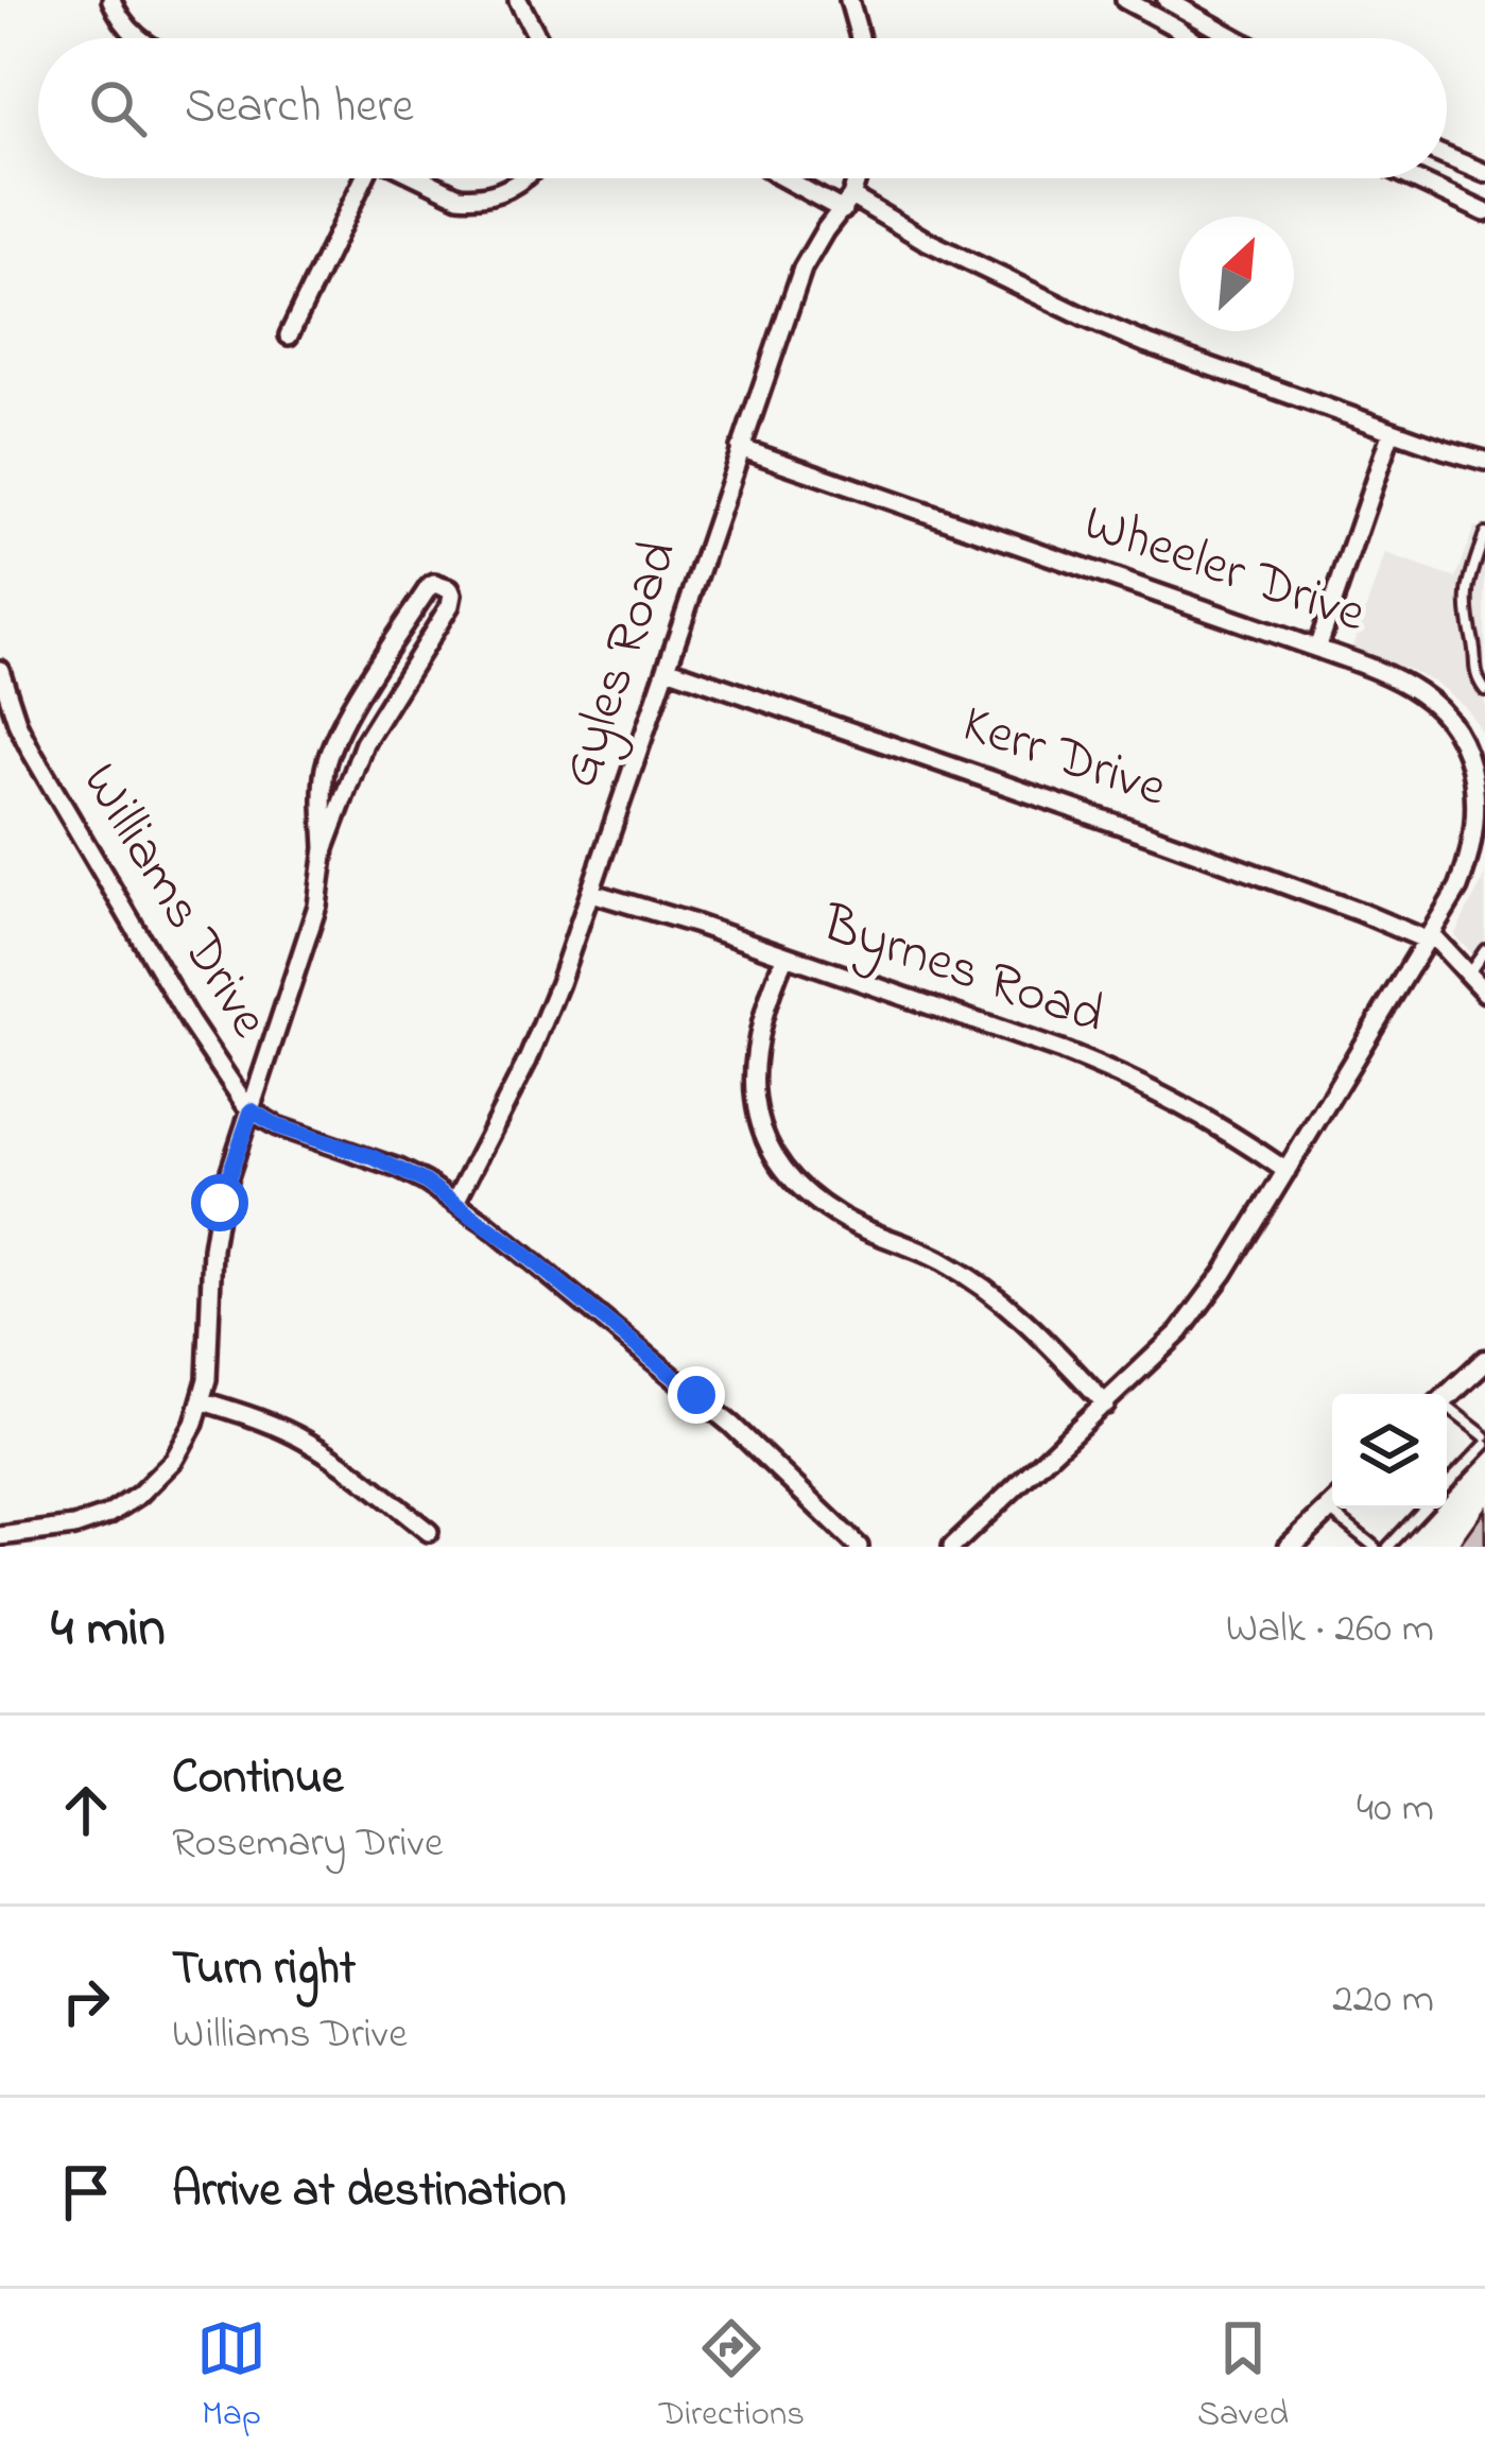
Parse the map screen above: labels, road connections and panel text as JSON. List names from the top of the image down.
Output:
{
  "streets": {
    "street": [
      "Wheeler Drive",
      "Gyles Road",
      "Kerr Drive",
      "Williams Drive",
      "Byrnes Road"
    ]
  },
  "crossings": [
    ["Wheeler Drive", "Gyles Road"],
    ["Wheeler Drive", "Kerr Drive"],
    ["Wheeler Drive", "Byrnes Road"],
    ["Gyles Road", "Kerr Drive"],
    ["Gyles Road", "Williams Drive"],
    ["Gyles Road", "Byrnes Road"]
  ],
  "north": "top right",
  "page": {
    "search": "Search here",
    "heading": ["4 min", "Walk · 260 m"],
    "list": [
      ["Continue", "Rosemary Drive", "40 m"],
      ["Turn right", "Williams Drive", "220 m"],
      "Arrive at destination"
    ],
    "nav": ["Map", "Directions", "Saved"]
  }
}
